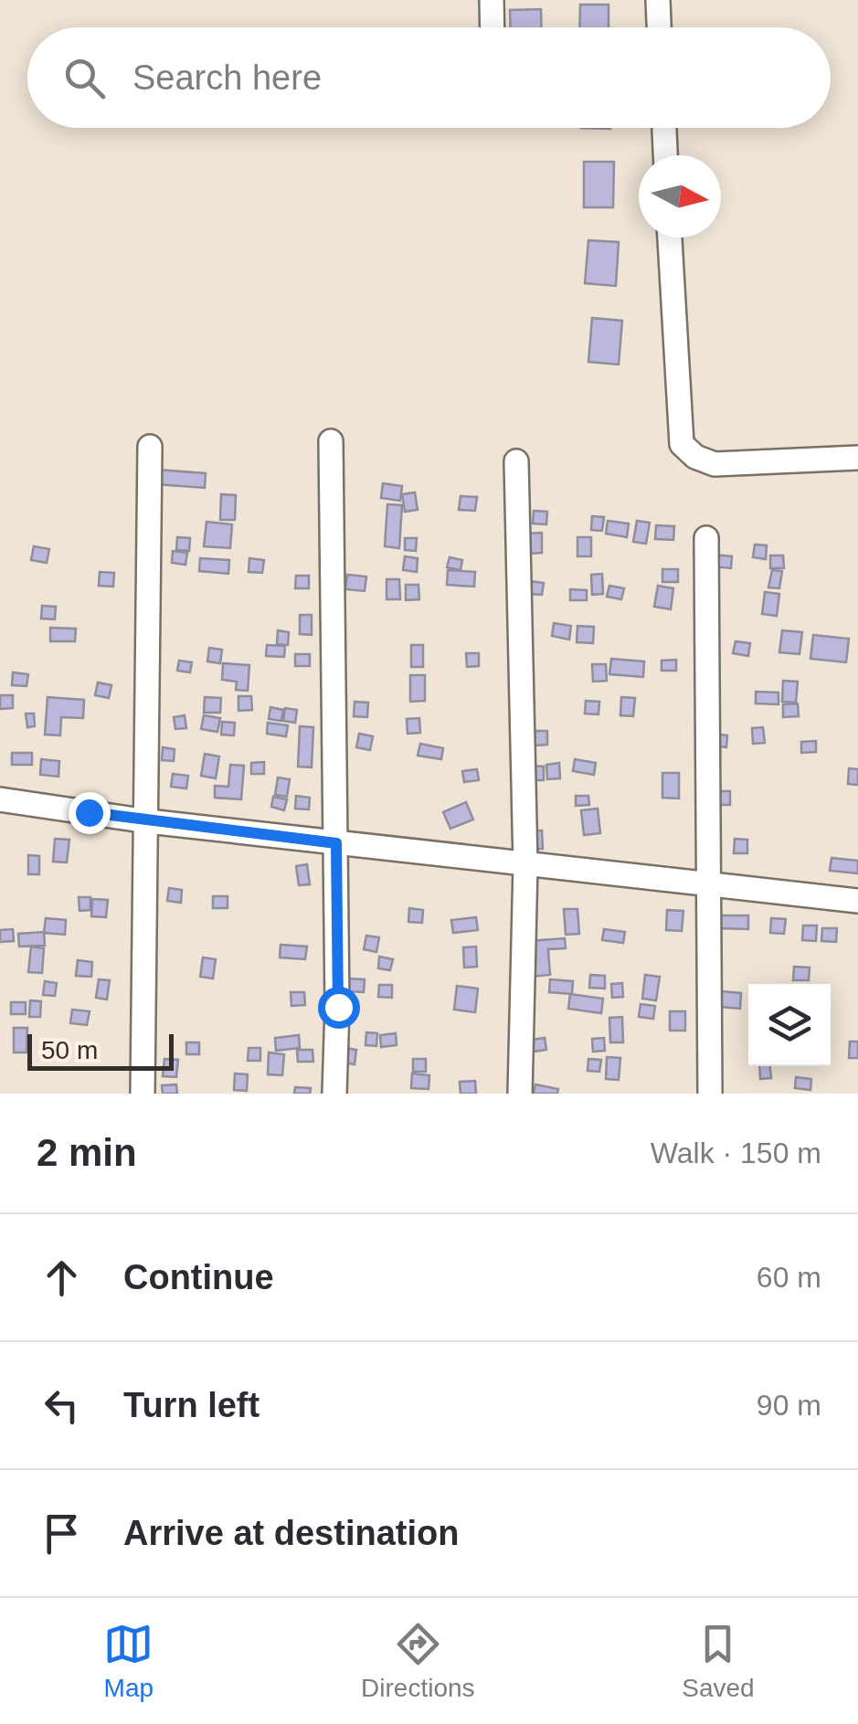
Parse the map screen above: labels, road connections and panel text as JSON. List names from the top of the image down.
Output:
{
  "scale_bar": "50 m",
  "north": "right",
  "page": {
    "search": "Search here",
    "scale": "50 m",
    "heading": ["2 min", "Walk · 150 m"],
    "list": [
      ["Continue", "60 m"],
      ["Turn left", "90 m"],
      "Arrive at destination"
    ],
    "nav": ["Map", "Directions", "Saved"]
  }
}
